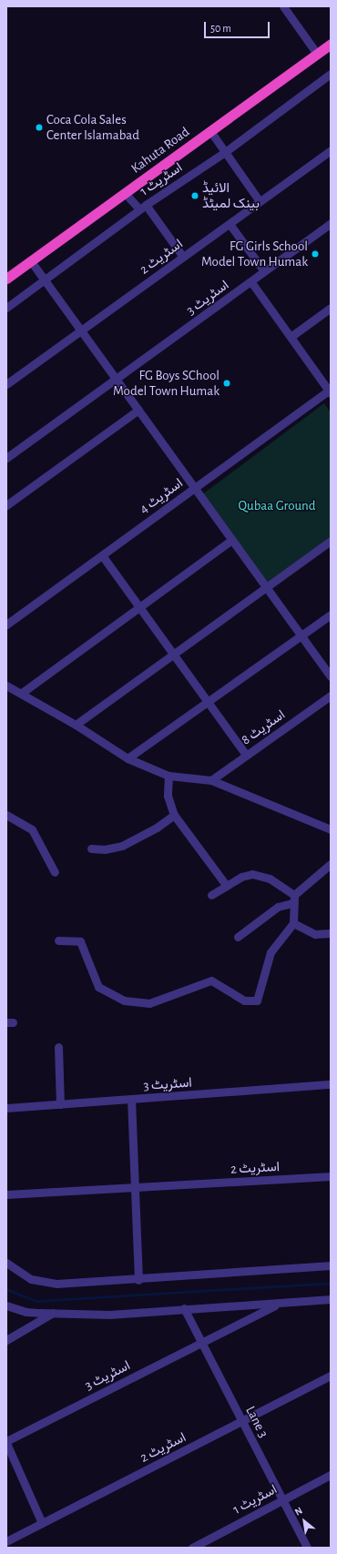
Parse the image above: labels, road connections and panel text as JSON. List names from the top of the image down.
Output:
{
  "streets": {
    "highway": ["Kahuta Road"],
    "street": [
      "اسٹریٹ 1",
      "اسٹریٹ 2",
      "اسٹریٹ 3",
      "اسٹریٹ 4",
      "اسٹریٹ 8",
      "Lane 3"
    ]
  },
  "crossings": [
    ["اسٹریٹ 1", "Lane 3"],
    ["اسٹریٹ 2", "Lane 3"],
    ["اسٹریٹ 3", "Lane 3"]
  ],
  "parks": ["Qubaa Ground"],
  "places": [
    "Coca Cola Sales Center Islamabad",
    "الائیڈ بینک لمیٹڈ",
    "FG Girls School Model Town Humak",
    "FG Boys SChool Model Town Humak"
  ],
  "scale_bar": "50 m",
  "north": "top left"
}
